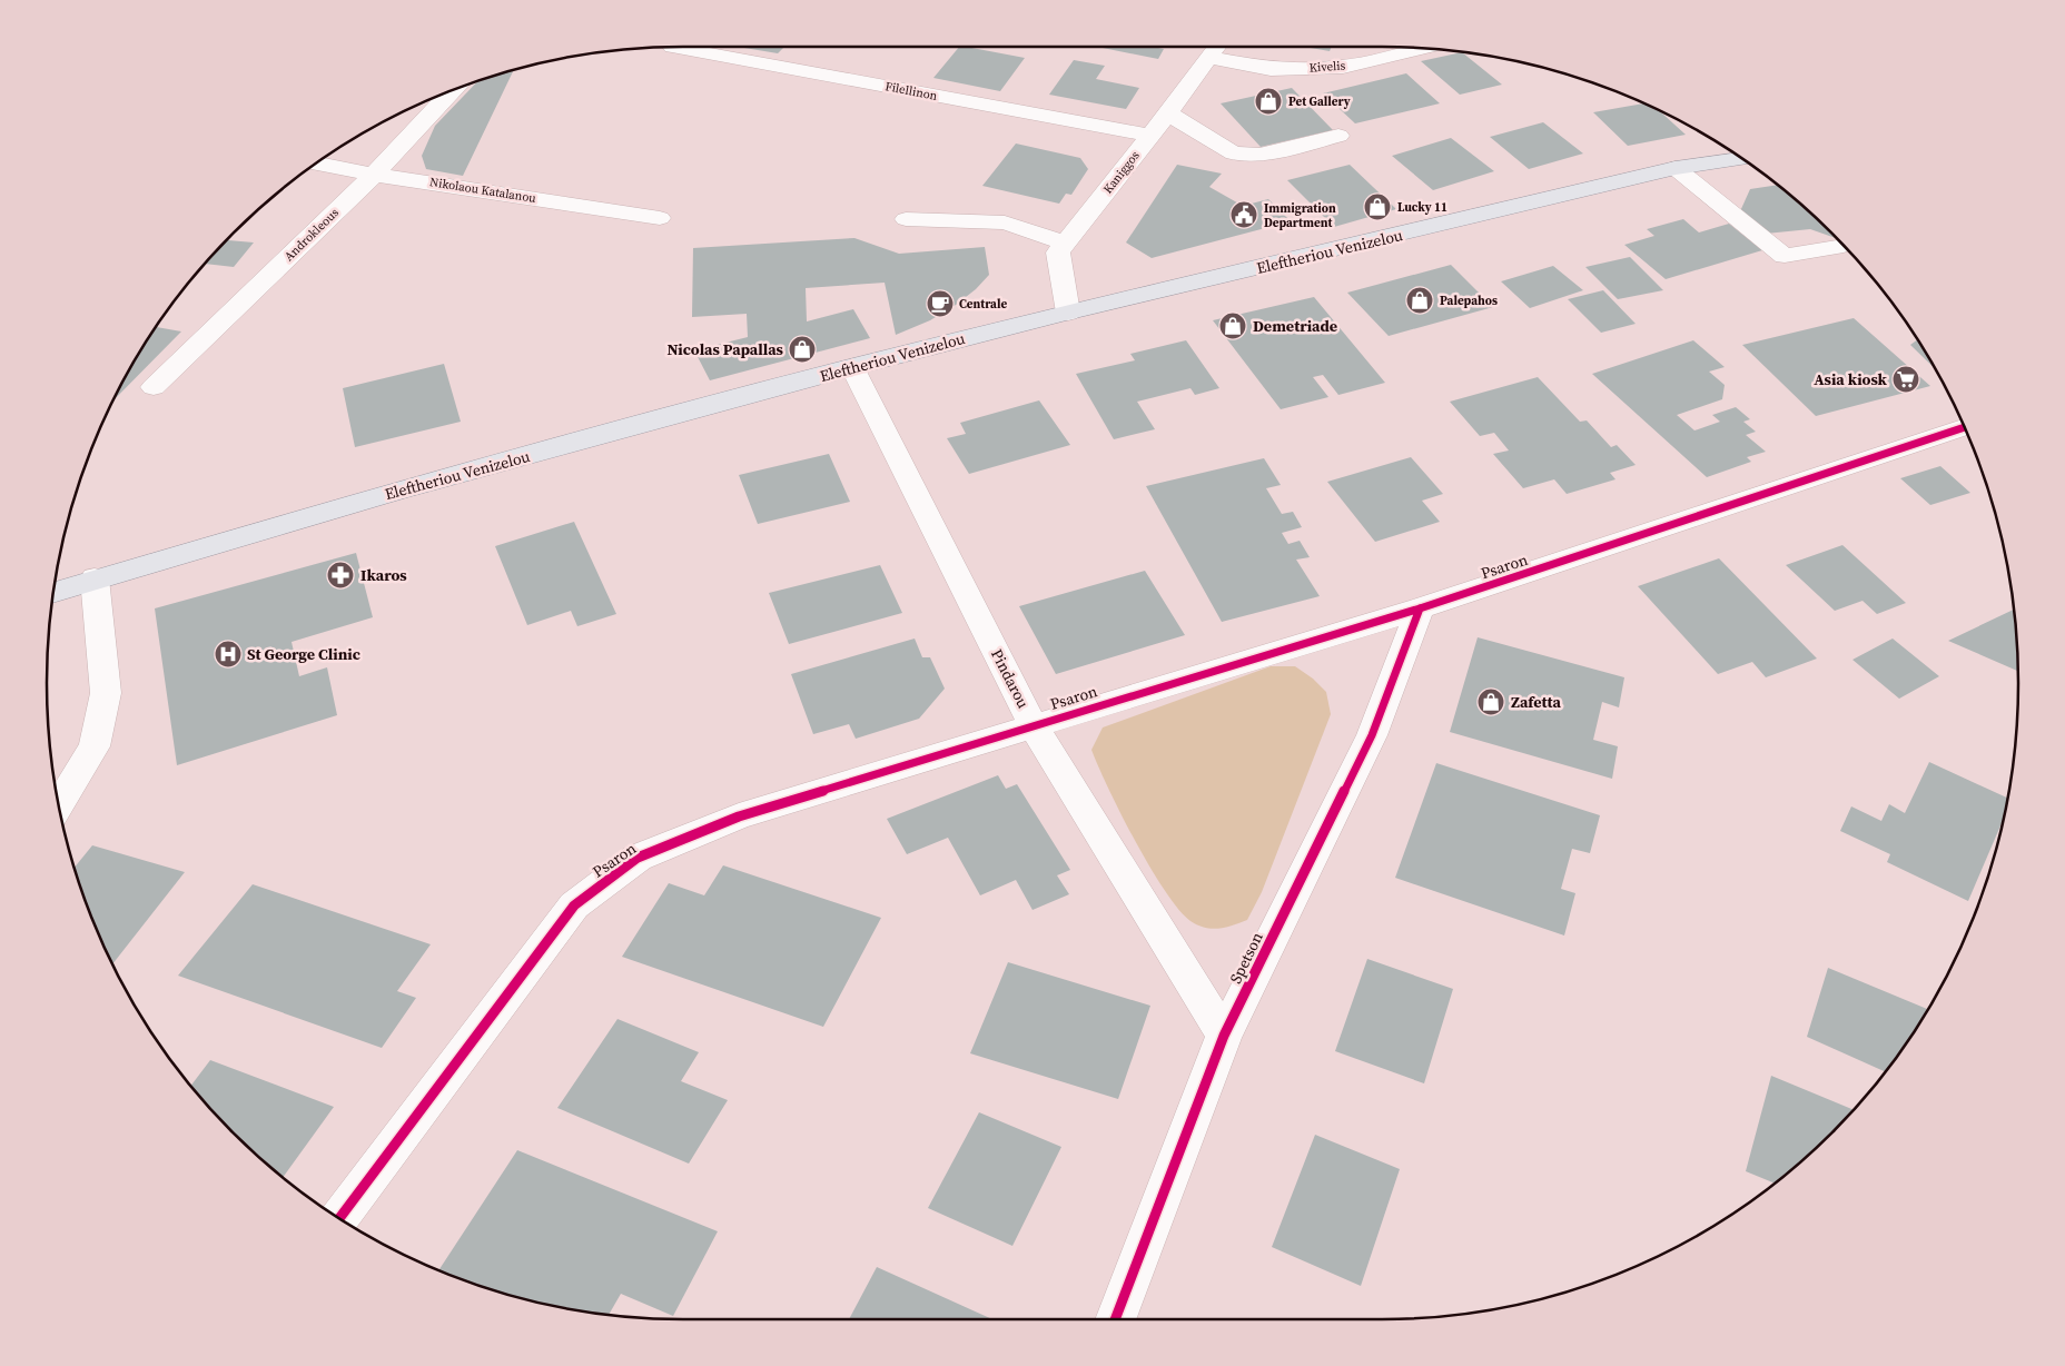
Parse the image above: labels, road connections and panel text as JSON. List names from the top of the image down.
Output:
{
  "streets": {
    "main road": ["Eleftheriou Venizelou"],
    "street": [
      "Kivelis",
      "Filellinon",
      "Kaniggos",
      "Nikolaou Katalanou",
      "Androkleous",
      "Psaron",
      "Pindarou",
      "Spetson"
    ]
  },
  "crossings": [
    ["Kivelis", "Kaniggos"],
    ["Filellinon", "Kaniggos"],
    ["Kaniggos", "Eleftheriou Venizelou"],
    ["Nikolaou Katalanou", "Androkleous"],
    ["Eleftheriou Venizelou", "Pindarou"],
    ["Psaron", "Pindarou"],
    ["Psaron", "Spetson"],
    ["Pindarou", "Spetson"]
  ],
  "places": {
    "shop": [
      "Pet Gallery",
      "Lucky 11",
      "Palepahos",
      "Demetriade",
      "Nicolas Papallas",
      "Zafetta"
    ],
    "public building": ["Immigration Department"],
    "cafe": ["Centrale"],
    "supermarket": ["Asia kiosk"],
    "pharmacy": ["Ikaros"],
    "hospital": ["St George Clinic"]
  }
}
